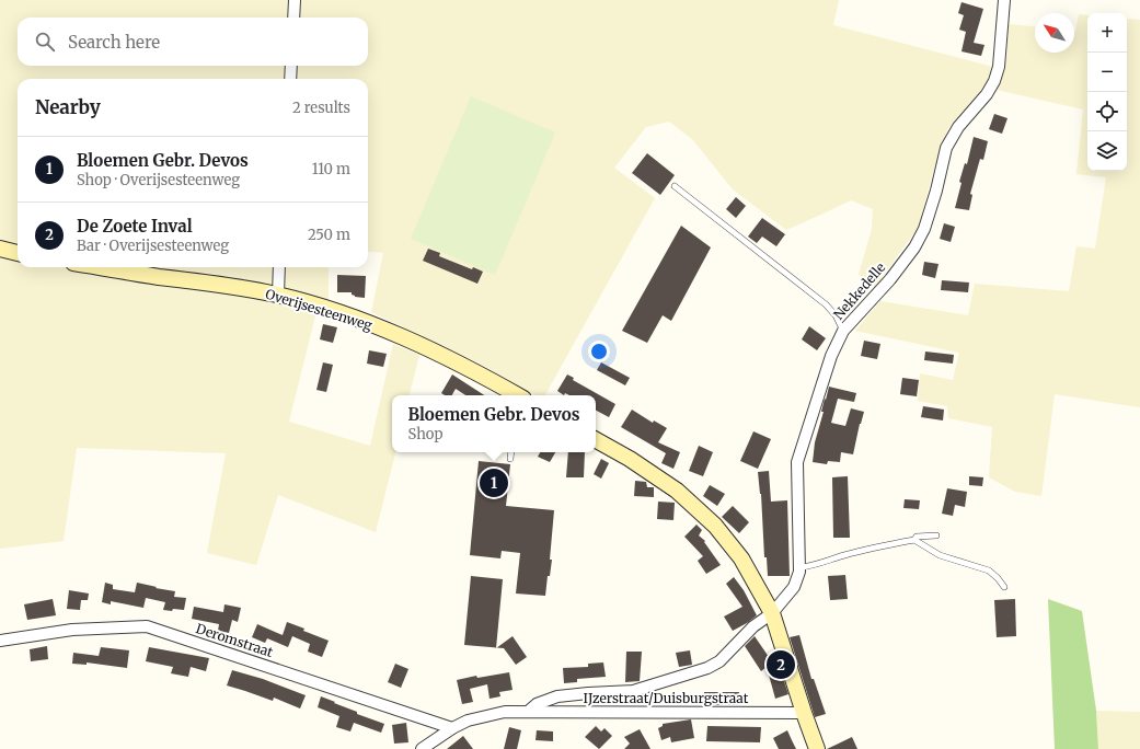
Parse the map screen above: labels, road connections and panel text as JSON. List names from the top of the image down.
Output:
{
  "streets": {
    "street": [
      "Nekkedelle",
      "Overijsesteenweg",
      "Deromstraat",
      "IJzerstraat/Duisburgstraat"
    ]
  },
  "crossings": [
    ["Nekkedelle", "IJzerstraat/Duisburgstraat"],
    ["Deromstraat", "IJzerstraat/Duisburgstraat"]
  ],
  "north": "top left",
  "page": {
    "map_buttons": ["+", "−"],
    "search": "Search here",
    "heading": ["Nearby", "2 results"],
    "list": [
      {
        "mark": "1",
        "name": "Bloemen Gebr. Devos",
        "note": "Shop · Overijsesteenweg",
        "value": "110 m"
      },
      {
        "mark": "2",
        "name": "De Zoete Inval",
        "note": "Bar · Overijsesteenweg",
        "value": "250 m"
      }
    ],
    "popup": ["Bloemen Gebr. Devos", "Shop"],
    "pins": ["1", "2"]
  }
}
